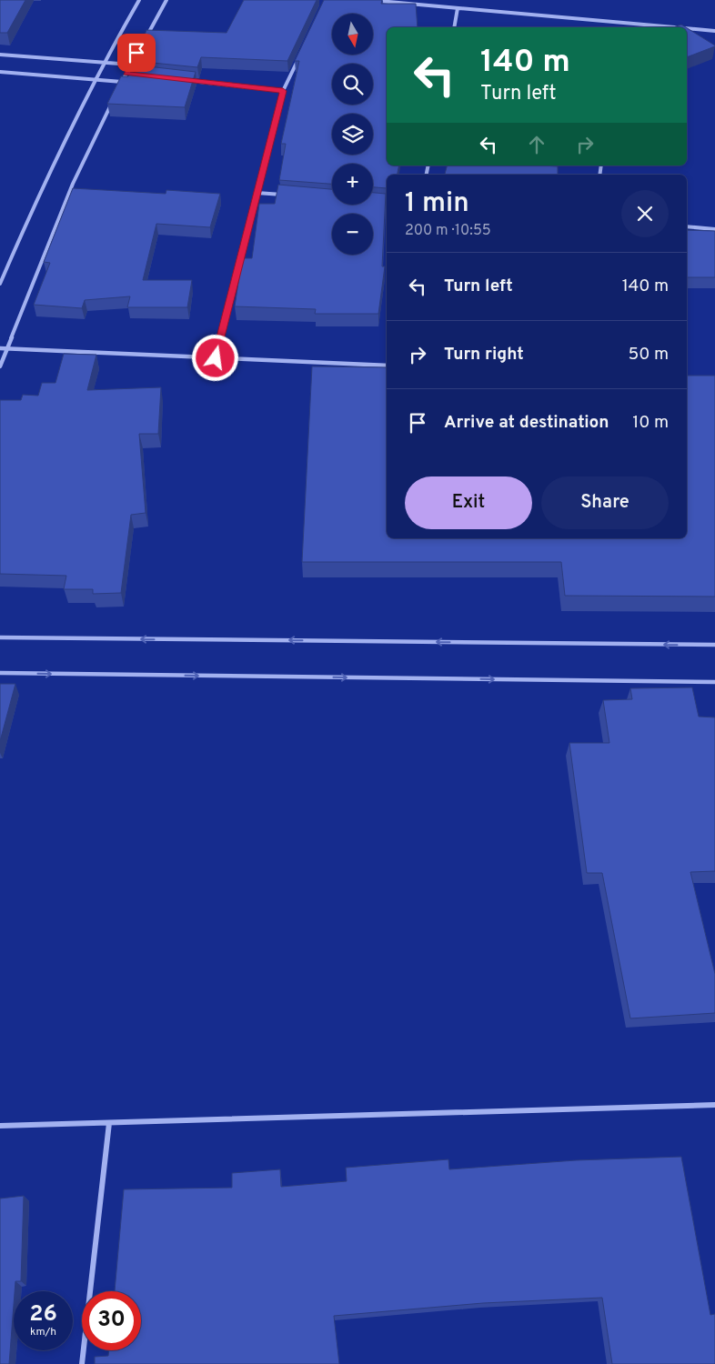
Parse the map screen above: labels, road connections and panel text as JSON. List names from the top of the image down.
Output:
{
  "north": "bottom",
  "page": {
    "map_buttons": ["+", "−"],
    "turn": ["140 m", "Turn left"],
    "heading": ["1 min", "200 m · 10:55"],
    "list": [
      {
        "name": "Turn left",
        "value": "140 m"
      },
      {
        "name": "Turn right",
        "value": "50 m"
      },
      {
        "name": "Arrive at destination",
        "value": "10 m"
      }
    ],
    "buttons": ["Exit", "Share"],
    "speed": "26 km/h",
    "limit": "30"
  }
}
